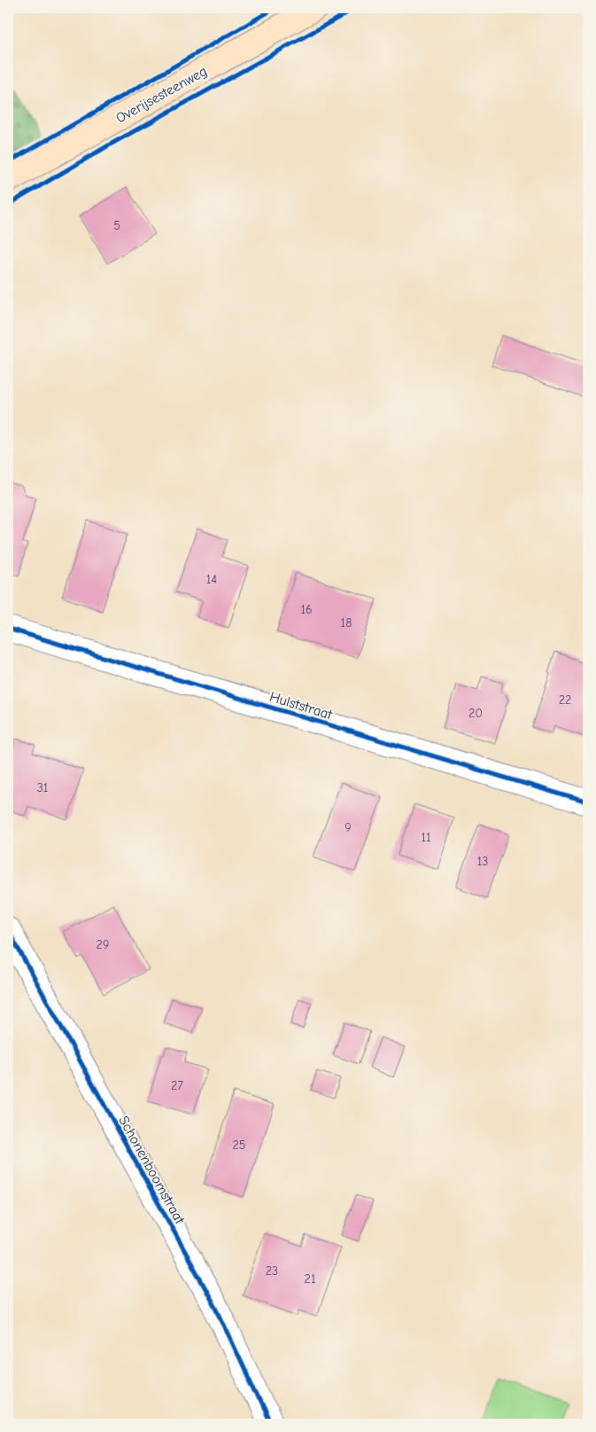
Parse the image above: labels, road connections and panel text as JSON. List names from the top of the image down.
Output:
{
  "streets": {
    "street": ["Overijsesteenweg", "Hulststraat", "Schonenboomstraat"]
  },
  "house_numbers": [
    "5",
    "14",
    "16",
    "18",
    "22",
    "20",
    "31",
    "9",
    "11",
    "13",
    "29",
    "27",
    "25",
    "23",
    "21"
  ]
}
